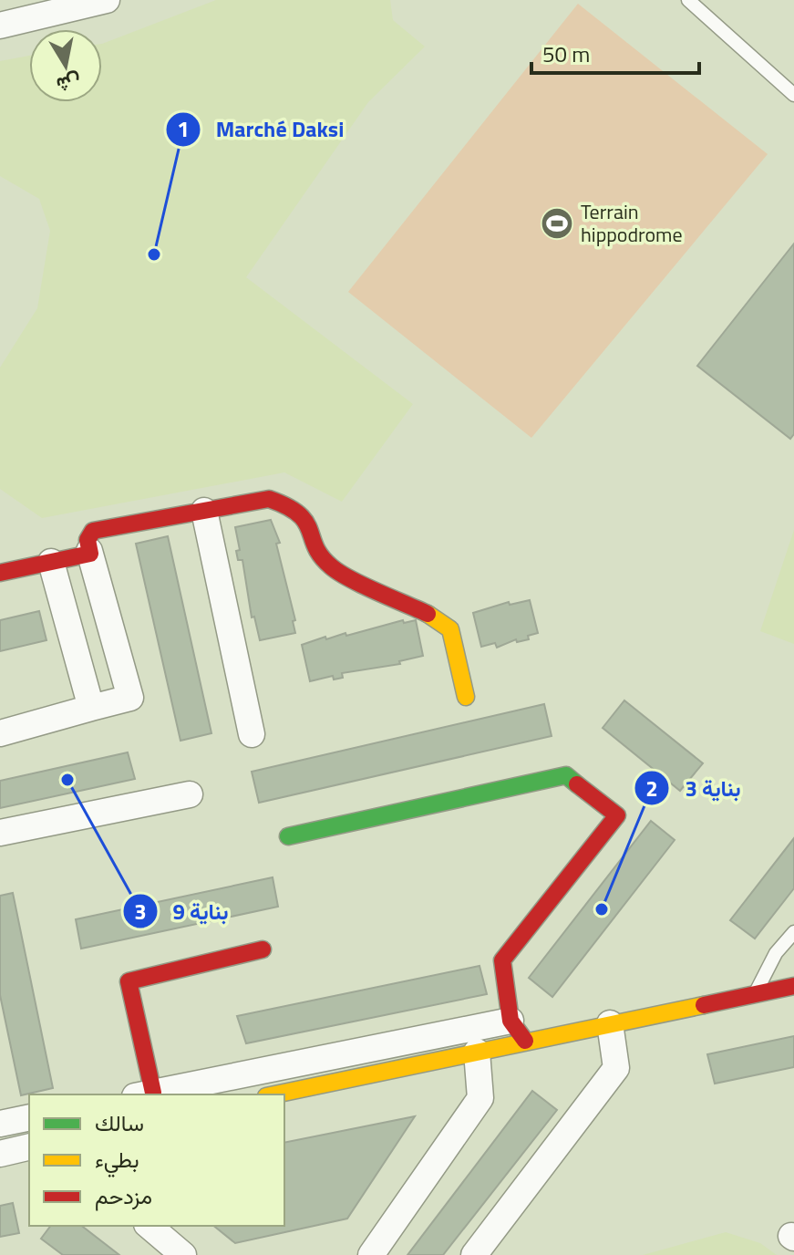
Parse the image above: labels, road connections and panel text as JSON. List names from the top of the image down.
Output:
{
  "places": {
    "sports": ["Terrain hippodrome"],
    "other": ["Marché Daksi", "بناية 9", "بناية 3"]
  },
  "legend": ["سالك", "بطيء", "مزدحم"],
  "scale_bar": "50 m",
  "north": "bottom"
}
